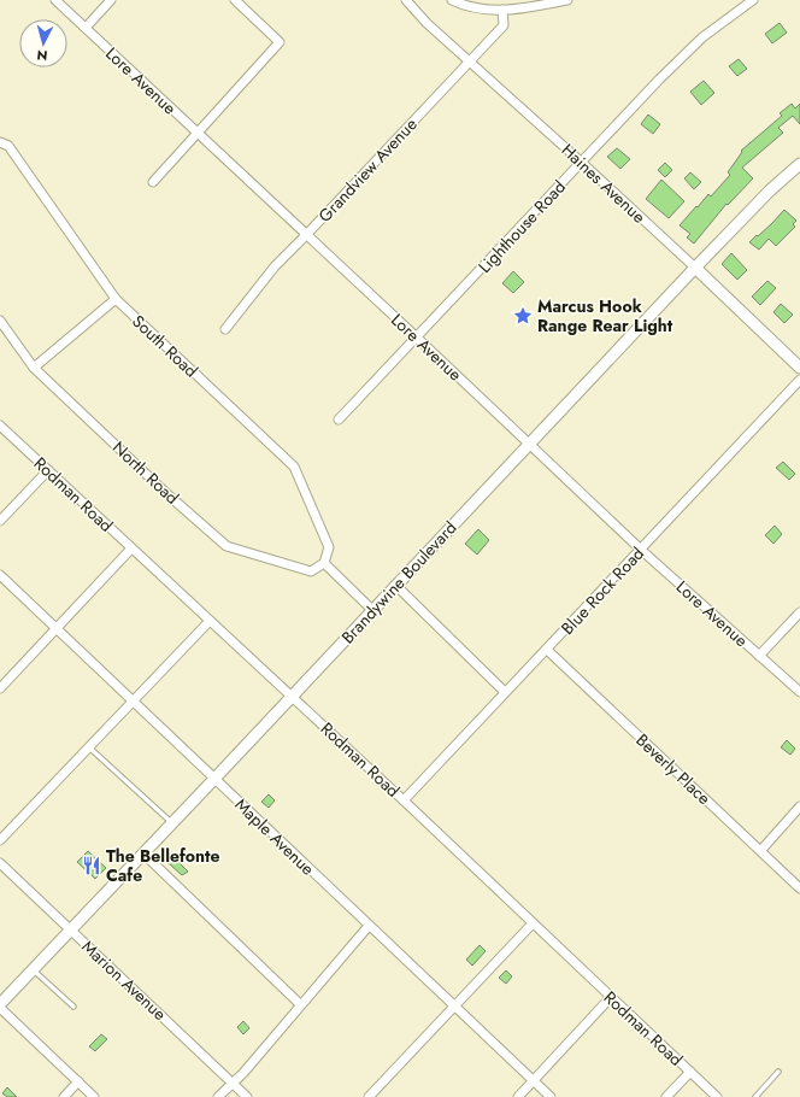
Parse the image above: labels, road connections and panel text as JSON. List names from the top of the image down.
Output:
{
  "streets": {
    "street": [
      "Lore Avenue",
      "Grandview Avenue",
      "Haines Avenue",
      "Lighthouse Road",
      "South Road",
      "North Road",
      "Rodman Road",
      "Brandywine Boulevard",
      "Blue Rock Road",
      "Beverly Place",
      "Maple Avenue",
      "Marion Avenue"
    ]
  },
  "crossings": [
    ["Lore Avenue", "Grandview Avenue"],
    ["Lore Avenue", "Lighthouse Road"],
    ["Lore Avenue", "Brandywine Boulevard"],
    ["Lore Avenue", "Blue Rock Road"],
    ["Grandview Avenue", "Haines Avenue"],
    ["Haines Avenue", "Lighthouse Road"],
    ["Haines Avenue", "Brandywine Boulevard"],
    ["South Road", "North Road"],
    ["Rodman Road", "Brandywine Boulevard"],
    ["Rodman Road", "Blue Rock Road"],
    ["Brandywine Boulevard", "Maple Avenue"],
    ["Brandywine Boulevard", "Marion Avenue"],
    ["Blue Rock Road", "Beverly Place"]
  ],
  "places": {
    "place": ["Marcus Hook Range Rear Light"],
    "restaurant": ["The Bellefonte Cafe"]
  },
  "north": "bottom"
}
